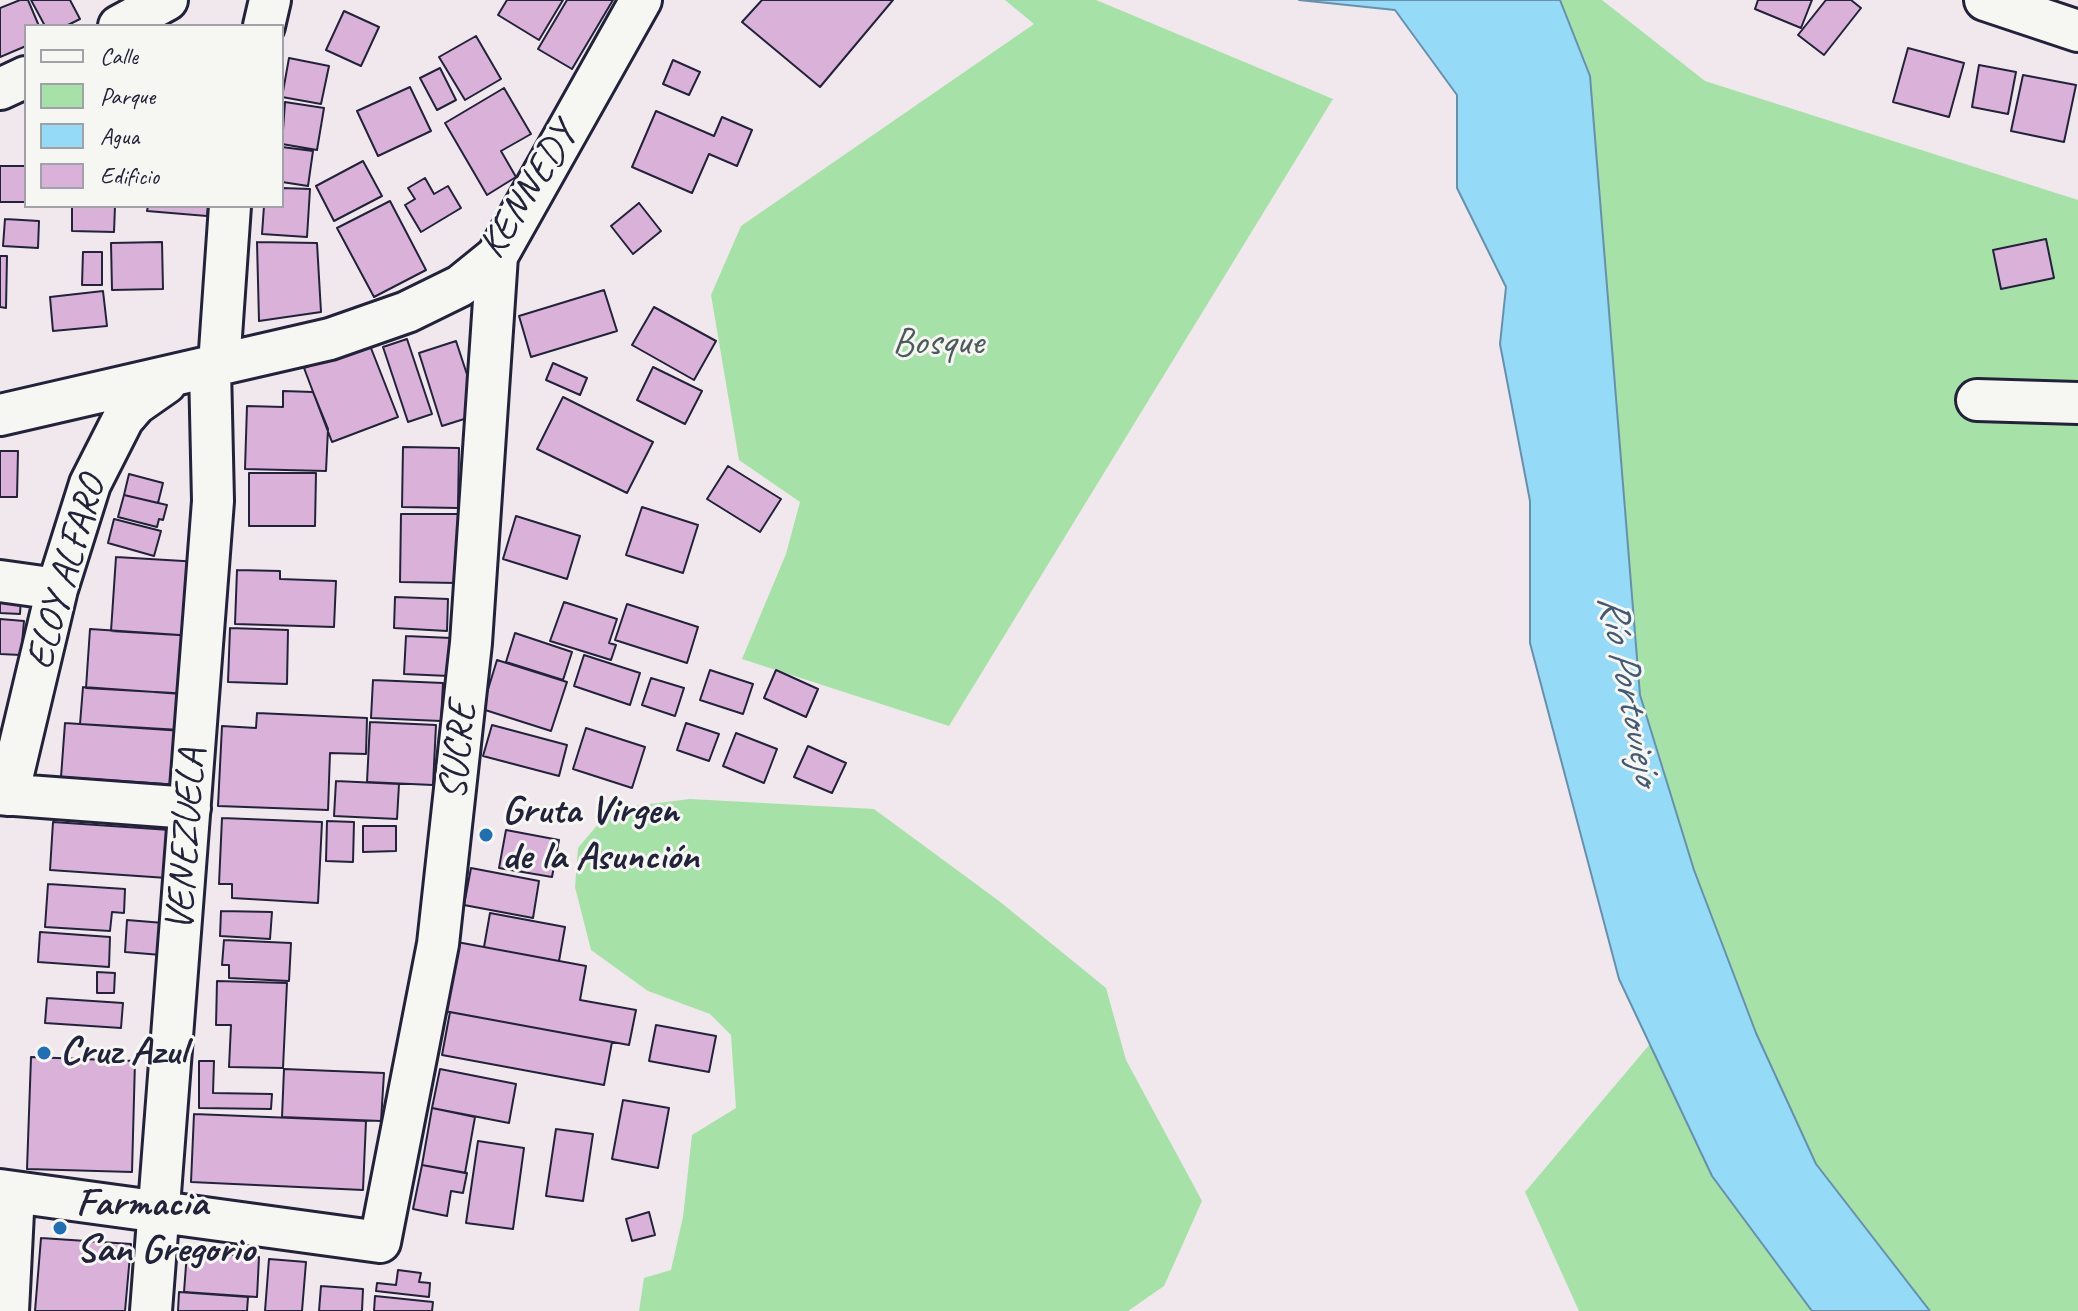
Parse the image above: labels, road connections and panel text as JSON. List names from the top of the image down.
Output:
{
  "streets": {
    "street": [
      "KENNEDY",
      "ELOY ALFARO",
      "SUCRE",
      "VENEZUELA"
    ]
  },
  "crossings": [
    ["KENNEDY", "ELOY ALFARO"],
    ["KENNEDY", "SUCRE"],
    ["KENNEDY", "VENEZUELA"],
    ["ELOY ALFARO", "VENEZUELA"],
    ["SUCRE", "VENEZUELA"]
  ],
  "water": ["Río Portoviejo"],
  "parks": ["Bosque"],
  "places": ["Gruta Virgen de la Asunción", "Cruz Azul", "Farmacia San Gregorio"],
  "legend": [
    "Calle",
    "Parque",
    "Agua",
    "Edificio"
  ]
}
